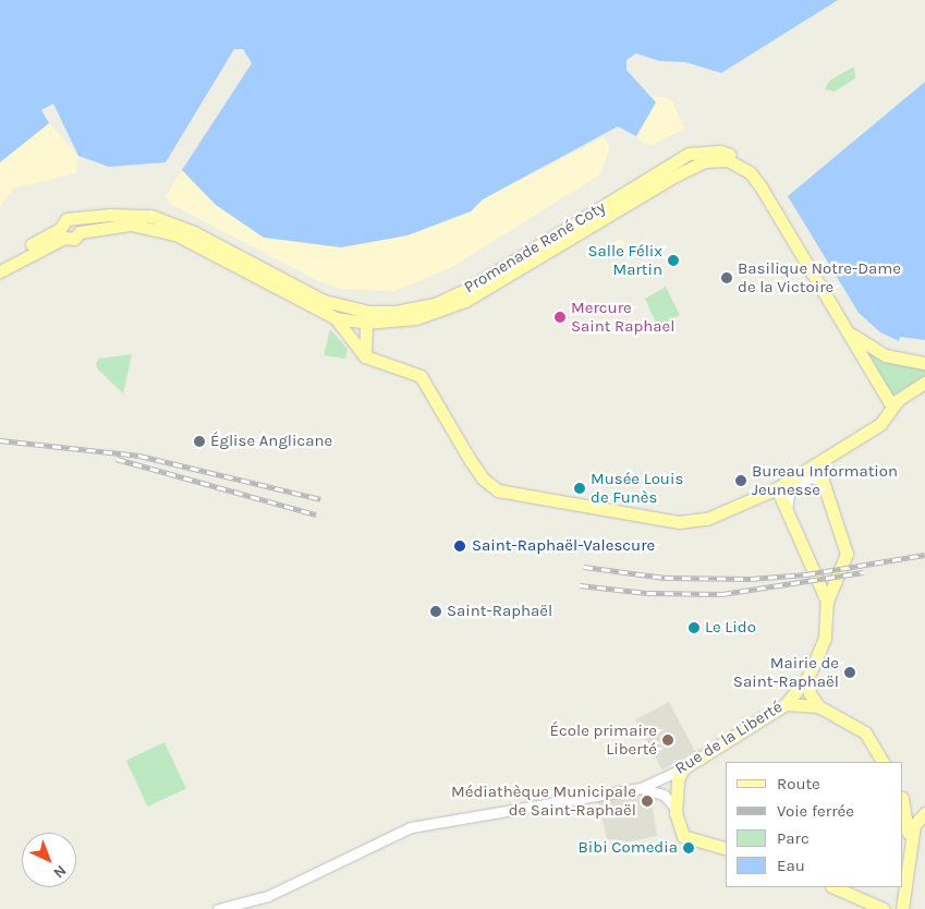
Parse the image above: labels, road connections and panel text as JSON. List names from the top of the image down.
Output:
{
  "streets": {
    "main road": ["Promenade René Coty", "Rue de la Liberté"]
  },
  "places": [
    "Salle Félix Martin",
    "Basilique Notre-Dame de la Victoire",
    "Mercure Saint Raphael",
    "Église Anglicane",
    "Bureau Information Jeunesse",
    "Musée Louis de Funès",
    "Saint-Raphaël-Valescure",
    "Saint-Raphaël",
    "Le Lido",
    "Mairie de Saint-Raphaël",
    "École primaire Liberté",
    "Médiathèque Municipale de Saint-Raphaël",
    "Bibi Comedia"
  ],
  "legend": [
    "Route",
    "Voie ferrée",
    "Parc",
    "Eau"
  ],
  "north": "bottom right"
}
